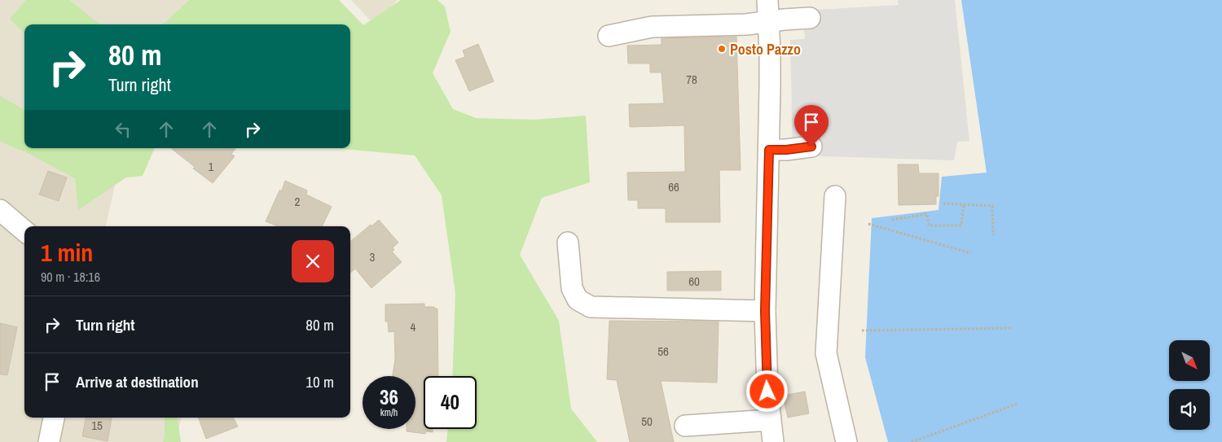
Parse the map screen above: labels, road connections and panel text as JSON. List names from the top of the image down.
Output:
{
  "places": ["Posto Pazzo"],
  "house_numbers": [
    "78",
    "1",
    "66",
    "2",
    "3",
    "60",
    "4",
    "56",
    "50",
    "15"
  ],
  "north": "bottom right",
  "page": {
    "turn": ["80 m", "Turn right"],
    "heading": ["1 min", "90 m · 18:16"],
    "list": [
      {
        "name": "Turn right",
        "value": "80 m"
      },
      {
        "name": "Arrive at destination",
        "value": "10 m"
      }
    ],
    "speed": "36 km/h",
    "limit": "40"
  }
}
